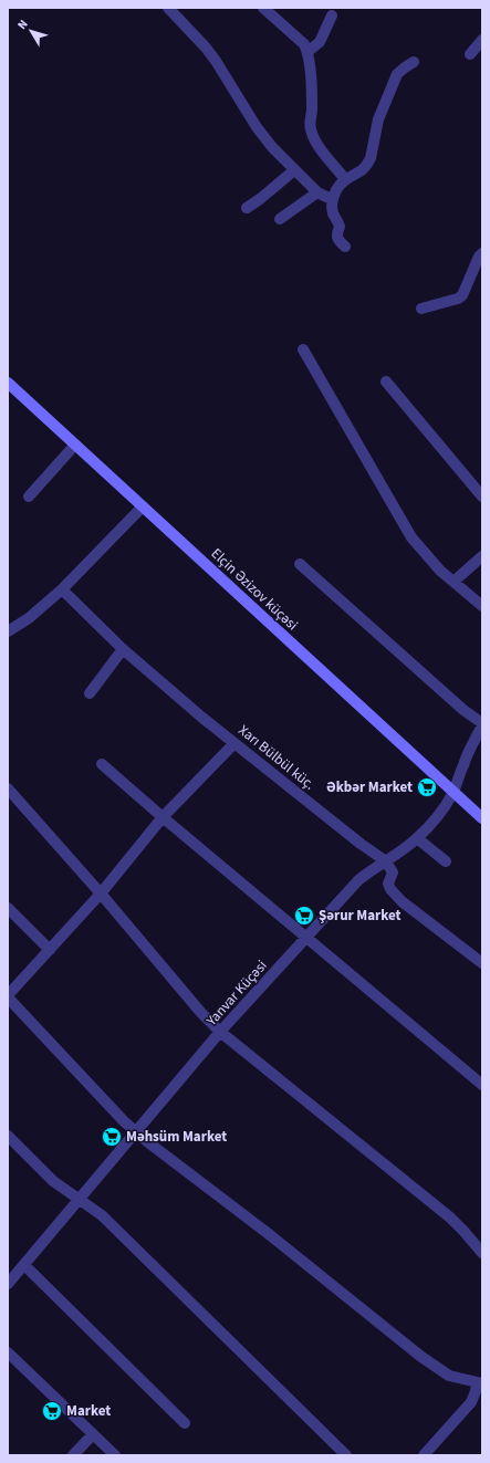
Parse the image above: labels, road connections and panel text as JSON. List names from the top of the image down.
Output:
{
  "streets": {
    "street": ["Elçin Əzizov küçəsi", "Xarı Bülbül küç.", "Yanvar Küçəsi"]
  },
  "crossings": [
    ["Elçin Əzizov küçəsi", "Yanvar Küçəsi"],
    ["Xarı Bülbül küç.", "Yanvar Küçəsi"]
  ],
  "places": {
    "supermarket": [
      "Əkbər Market",
      "Şərur Market",
      "Məhsüm Market",
      "Market"
    ]
  },
  "north": "top left"
}
